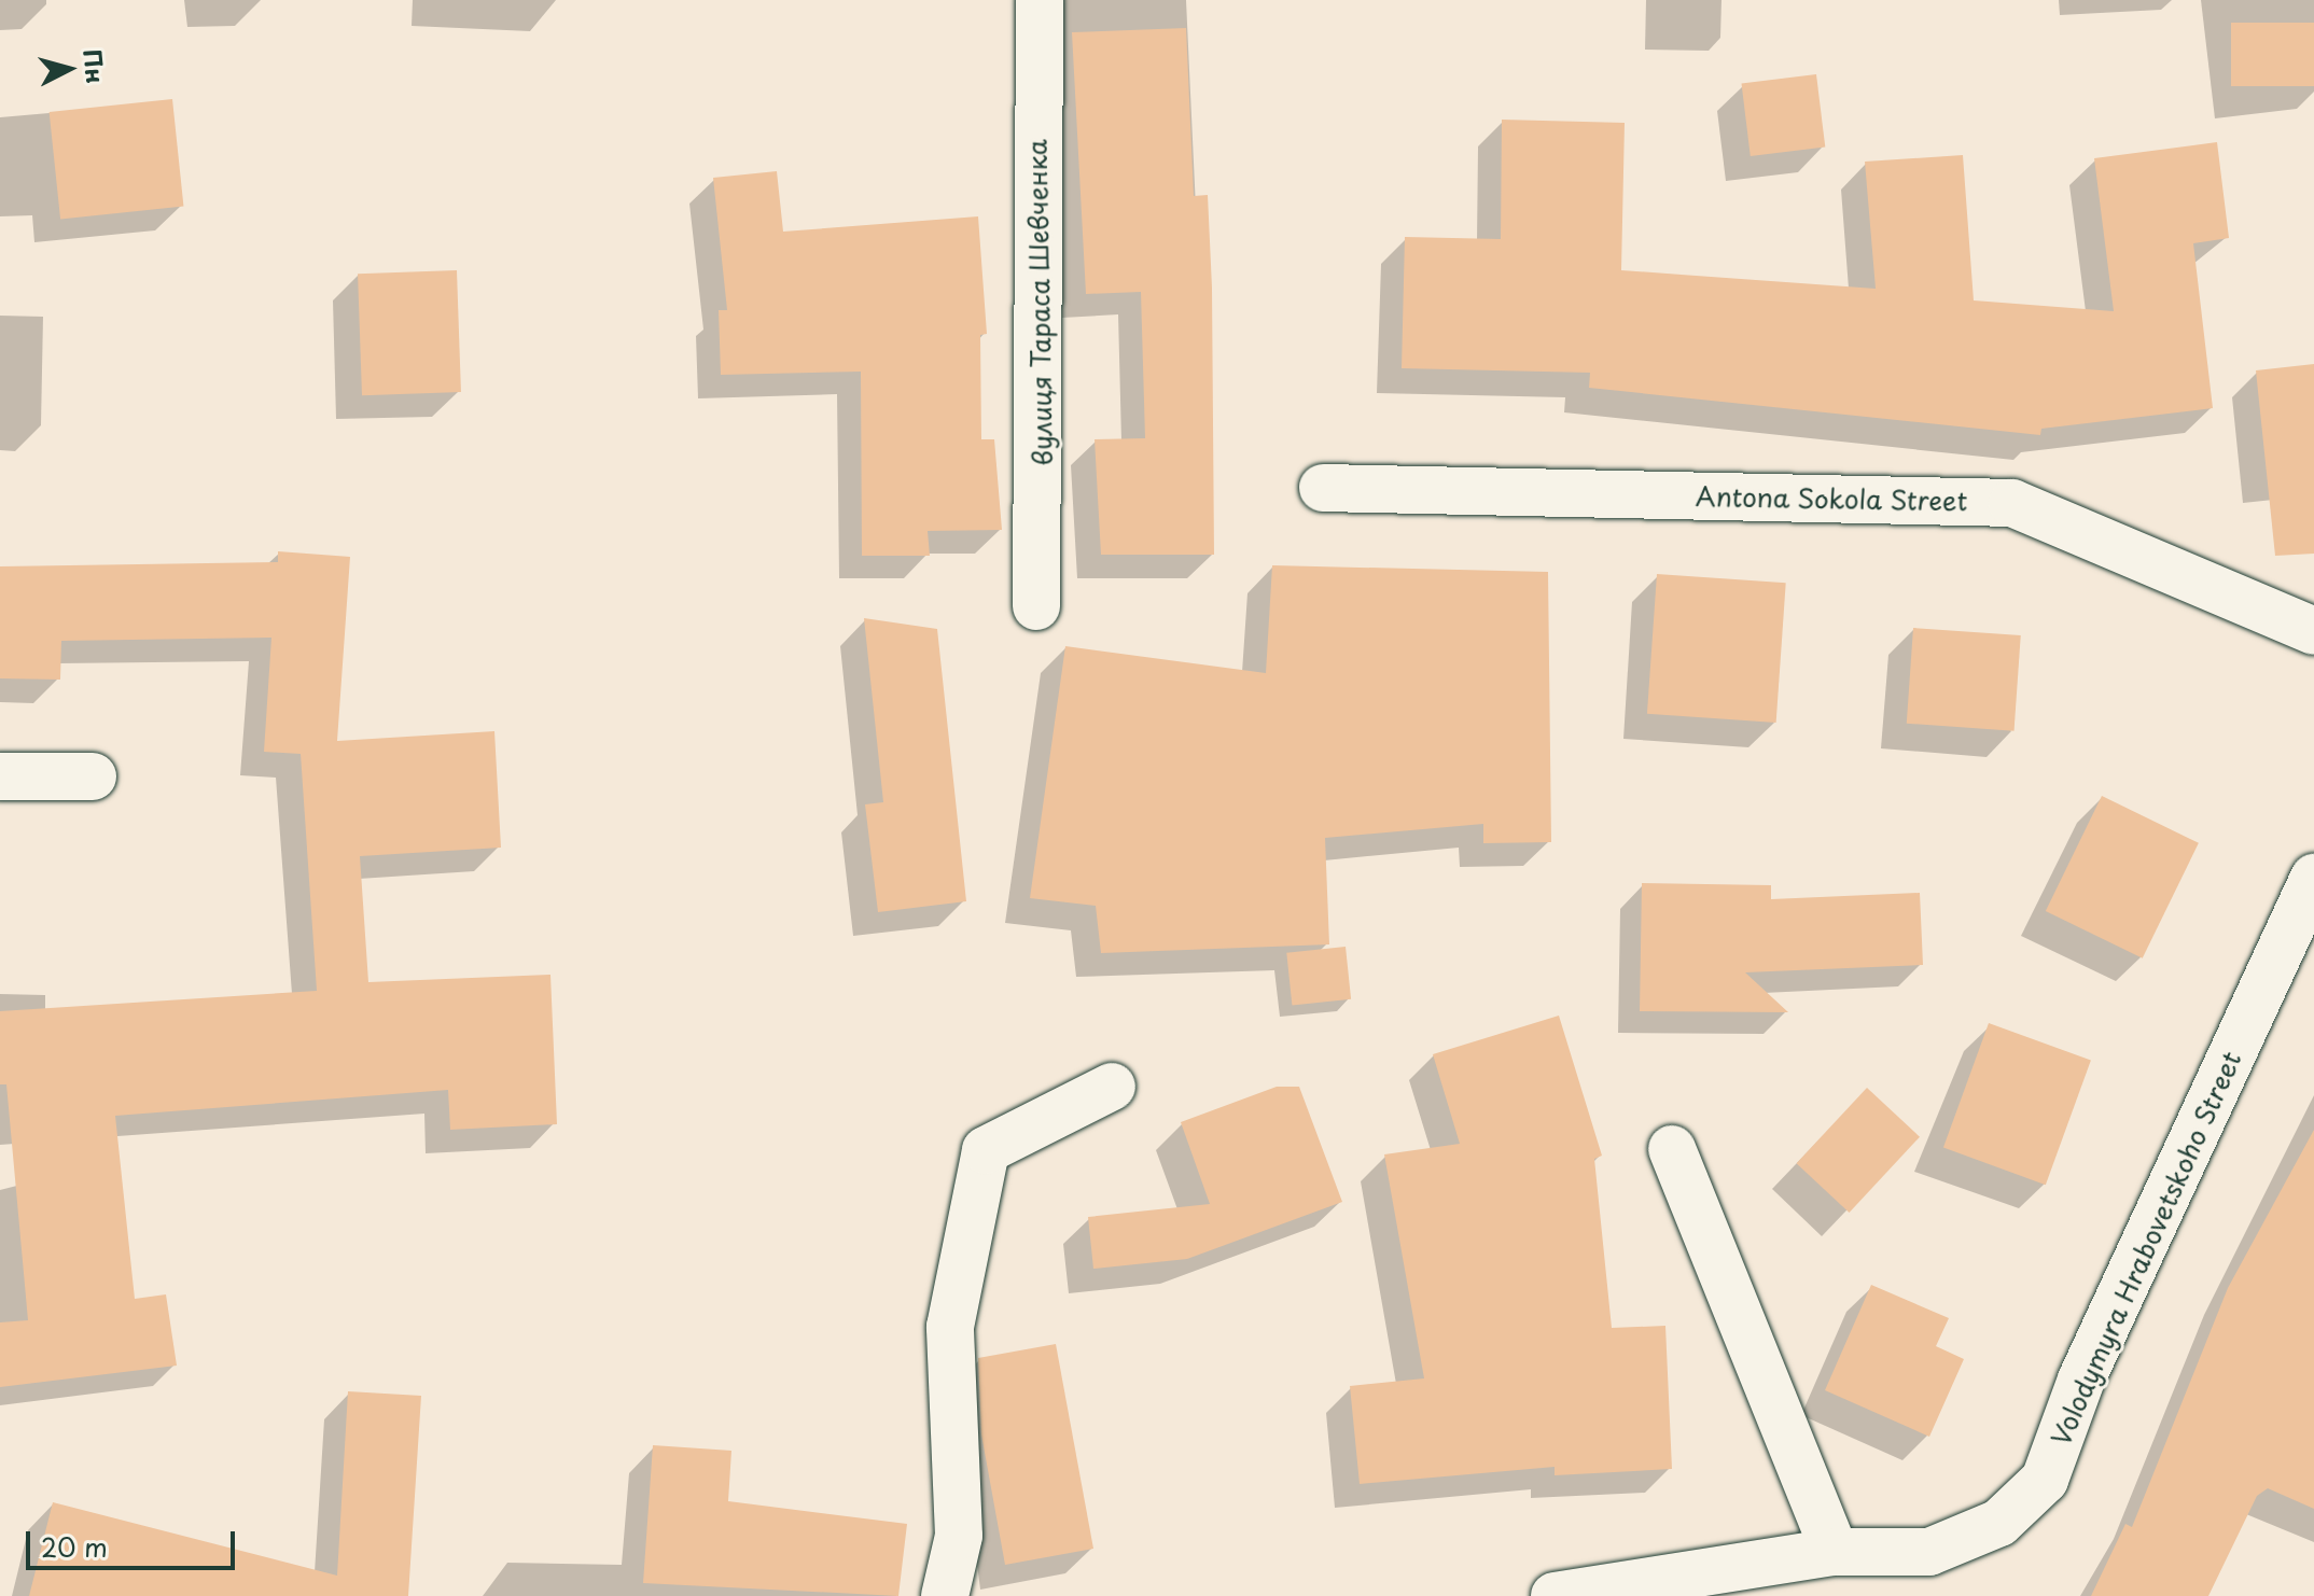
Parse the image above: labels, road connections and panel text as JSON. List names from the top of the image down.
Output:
{
  "streets": {
    "street": ["вулиця Тараса Шевченка", "Antona Sokola Street", "Volodymyra Hrabovetskoho Street"]
  },
  "scale_bar": "20 m",
  "north": "right"
}
